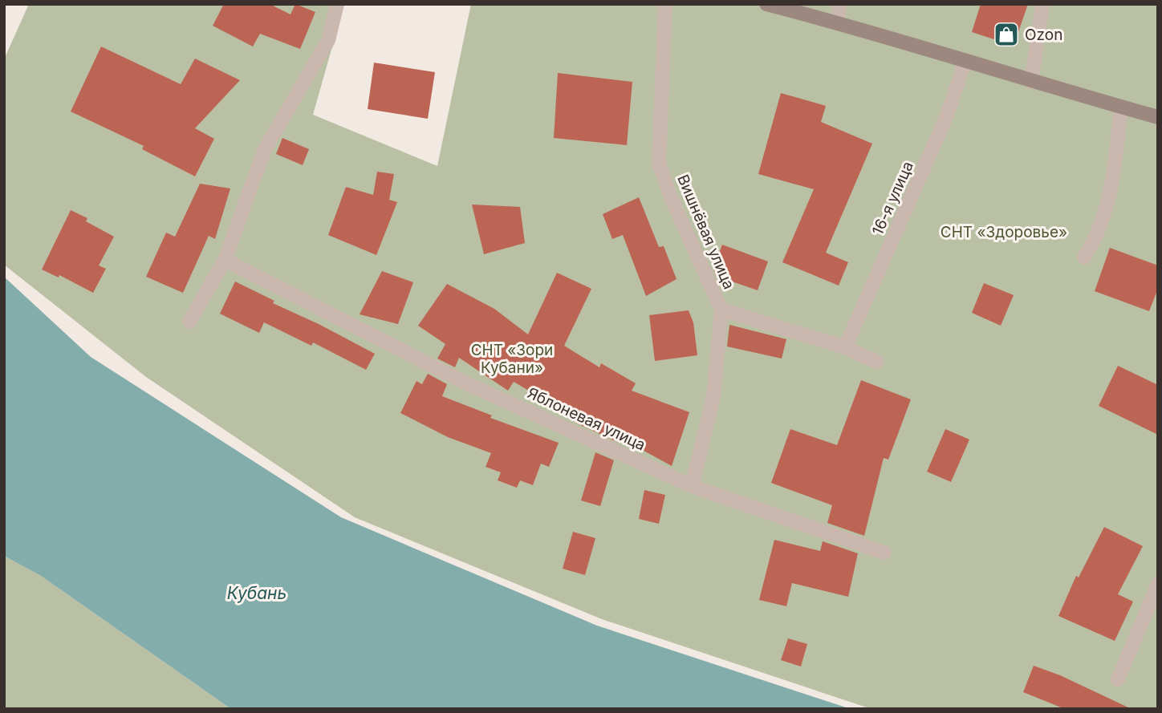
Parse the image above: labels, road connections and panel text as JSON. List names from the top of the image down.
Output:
{
  "streets": {
    "street": ["16-я улица", "Вишнёвая улица", "Яблоневая улица"]
  },
  "crossings": [
    ["16-я улица", "Вишнёвая улица"]
  ],
  "water": ["Кубань"],
  "parks": ["СНТ «Здоровье»", "СНТ «Зори Кубани»"],
  "places": {
    "shop": ["Ozon"]
  }
}
